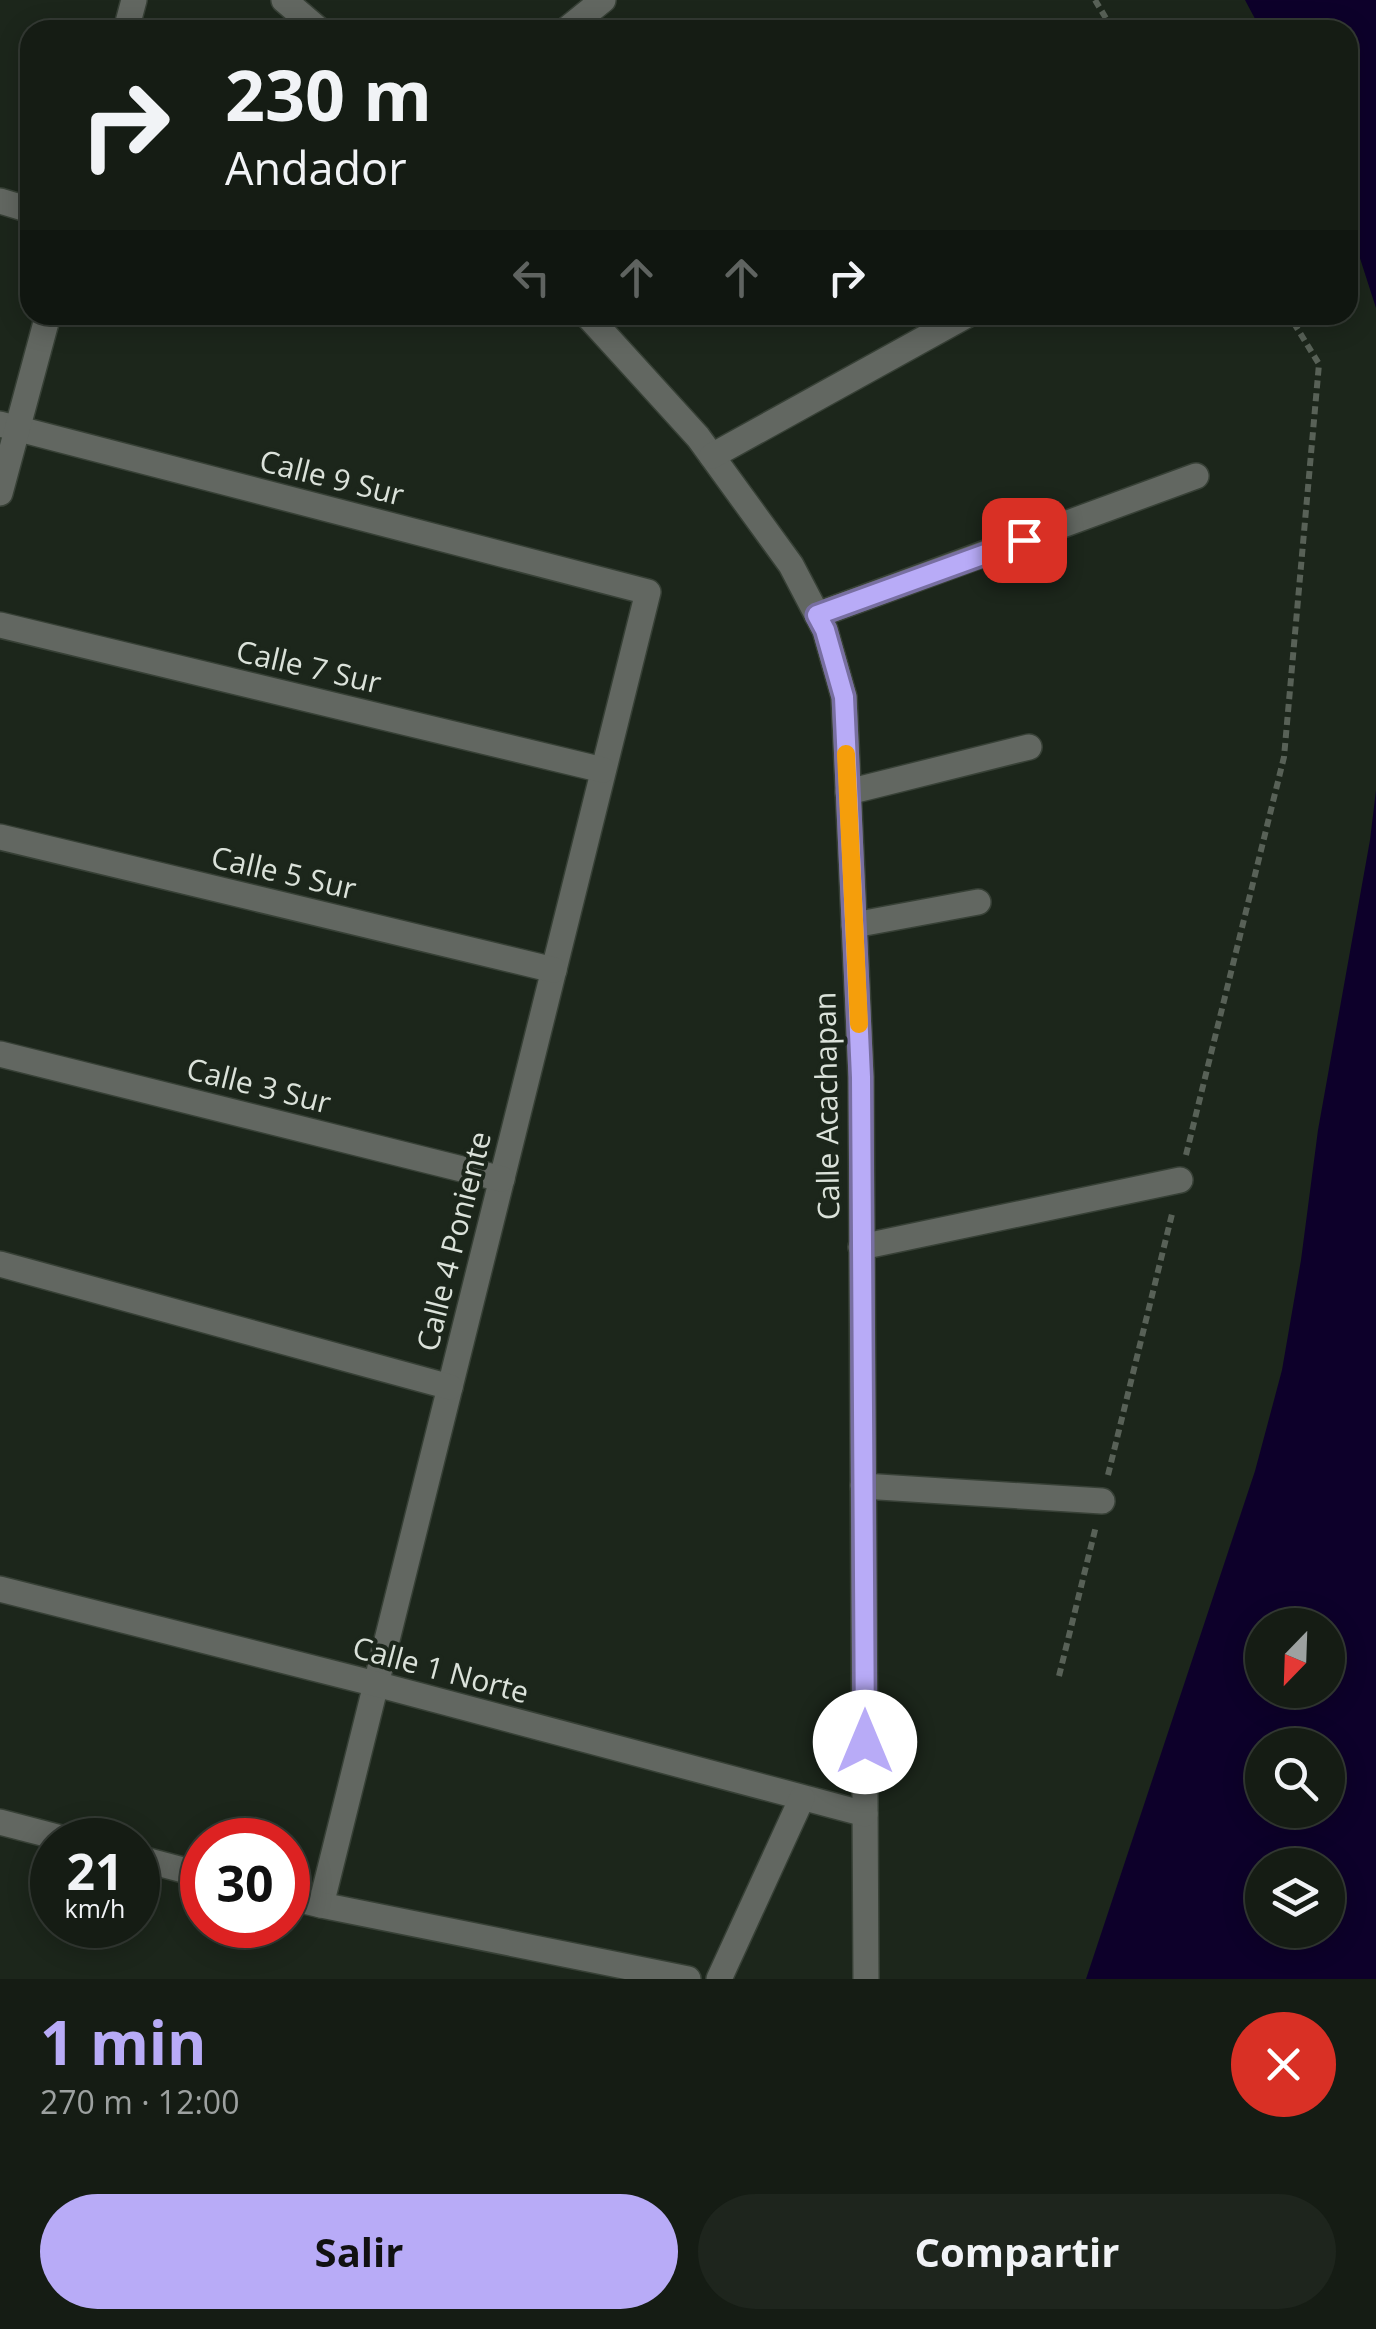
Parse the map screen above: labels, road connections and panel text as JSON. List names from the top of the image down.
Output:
{
  "streets": {
    "street": [
      "Calle 9 Sur",
      "Calle 7 Sur",
      "Calle 5 Sur",
      "Calle 3 Sur",
      "Calle Acachapan",
      "Calle 4 Poniente",
      "Calle 1 Norte"
    ]
  },
  "crossings": [
    ["Calle 9 Sur", "Calle 4 Poniente"],
    ["Calle 7 Sur", "Calle 4 Poniente"],
    ["Calle 5 Sur", "Calle 4 Poniente"],
    ["Calle 3 Sur", "Calle 4 Poniente"],
    ["Calle Acachapan", "Calle 1 Norte"],
    ["Calle 4 Poniente", "Calle 1 Norte"]
  ],
  "north": "bottom left",
  "page": {
    "turn": ["230 m", "Andador"],
    "speed": "21 km/h",
    "limit": "30",
    "heading": ["1 min", "270 m · 12:00"],
    "buttons": ["Salir", "Compartir"]
  }
}
